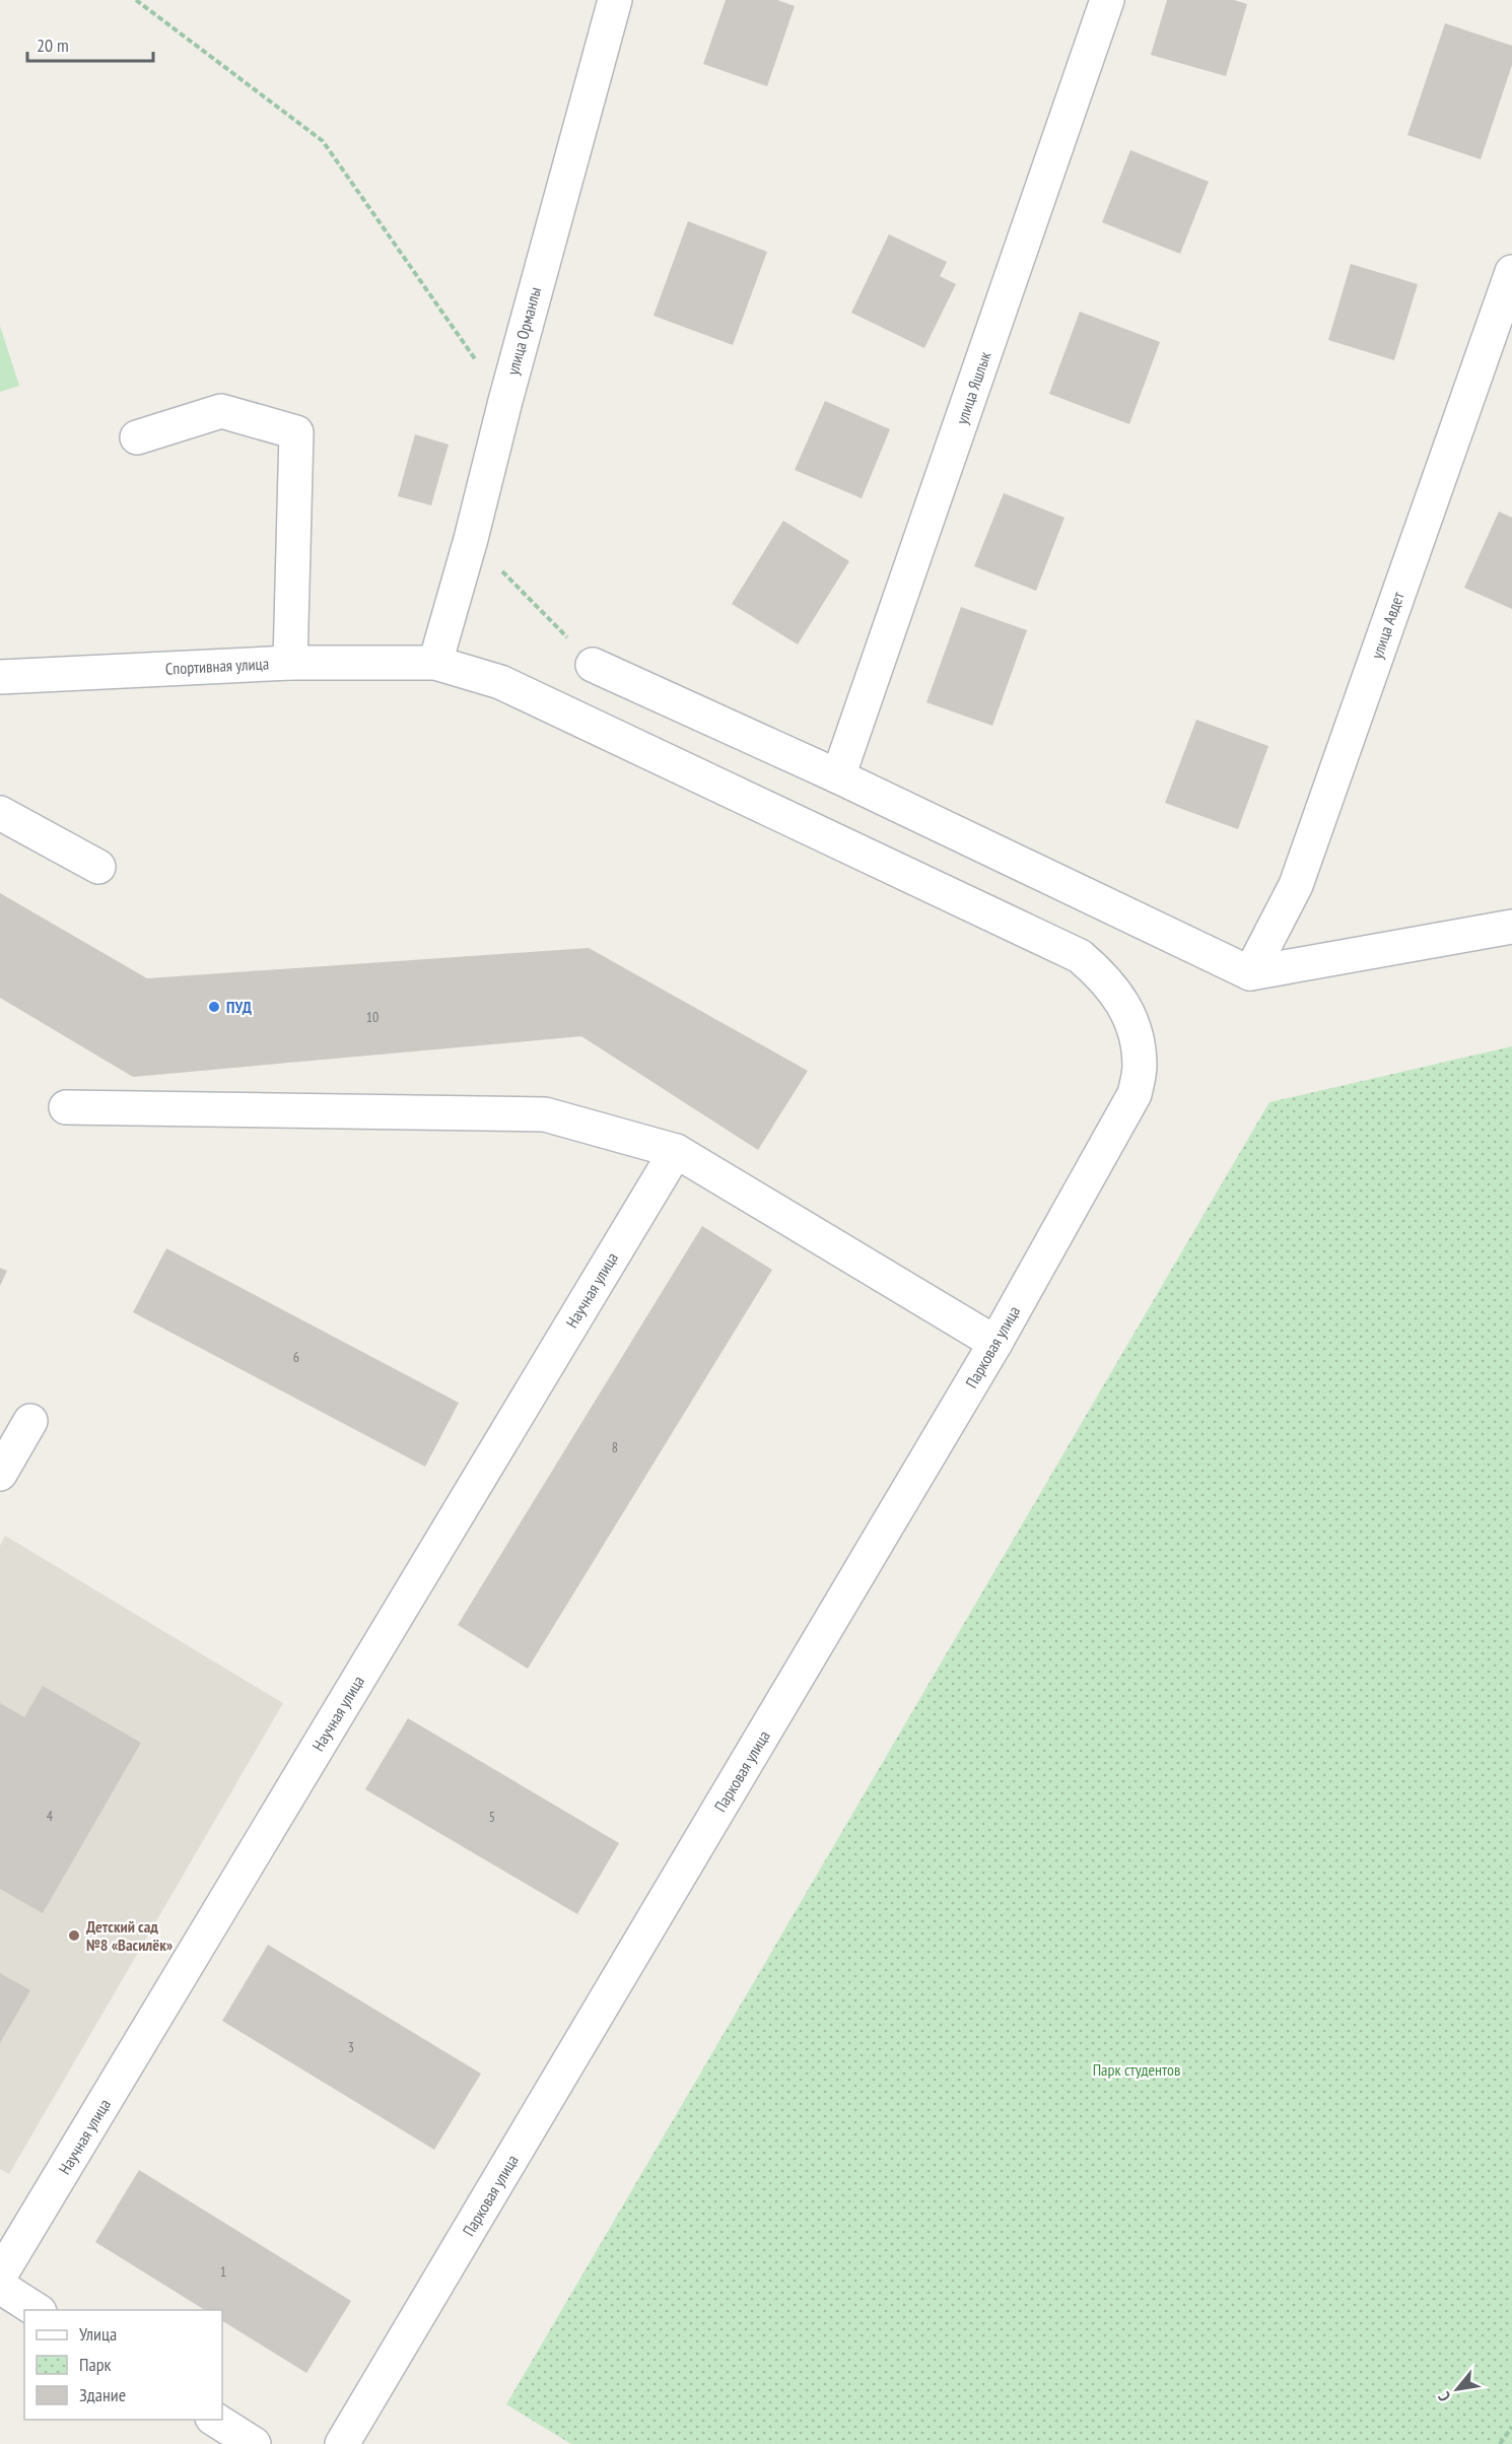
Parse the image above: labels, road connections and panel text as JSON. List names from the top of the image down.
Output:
{
  "streets": {
    "street": [
      "улица Орманлы",
      "улица Яшлык",
      "улица Авдет",
      "Спортивная улица",
      "Научная улица",
      "Парковая улица"
    ]
  },
  "crossings": [
    ["улица Орманлы", "Спортивная улица"],
    ["Спортивная улица", "Парковая улица"]
  ],
  "parks": ["Парк студентов"],
  "places": ["ПУД", "Детский сад №8 «Василёк»"],
  "house_numbers": [
    "10",
    "6",
    "8",
    "4",
    "5",
    "3",
    "1"
  ],
  "legend": ["Улица", "Парк", "Здание"],
  "scale_bar": "20 m",
  "north": "bottom left"
}
